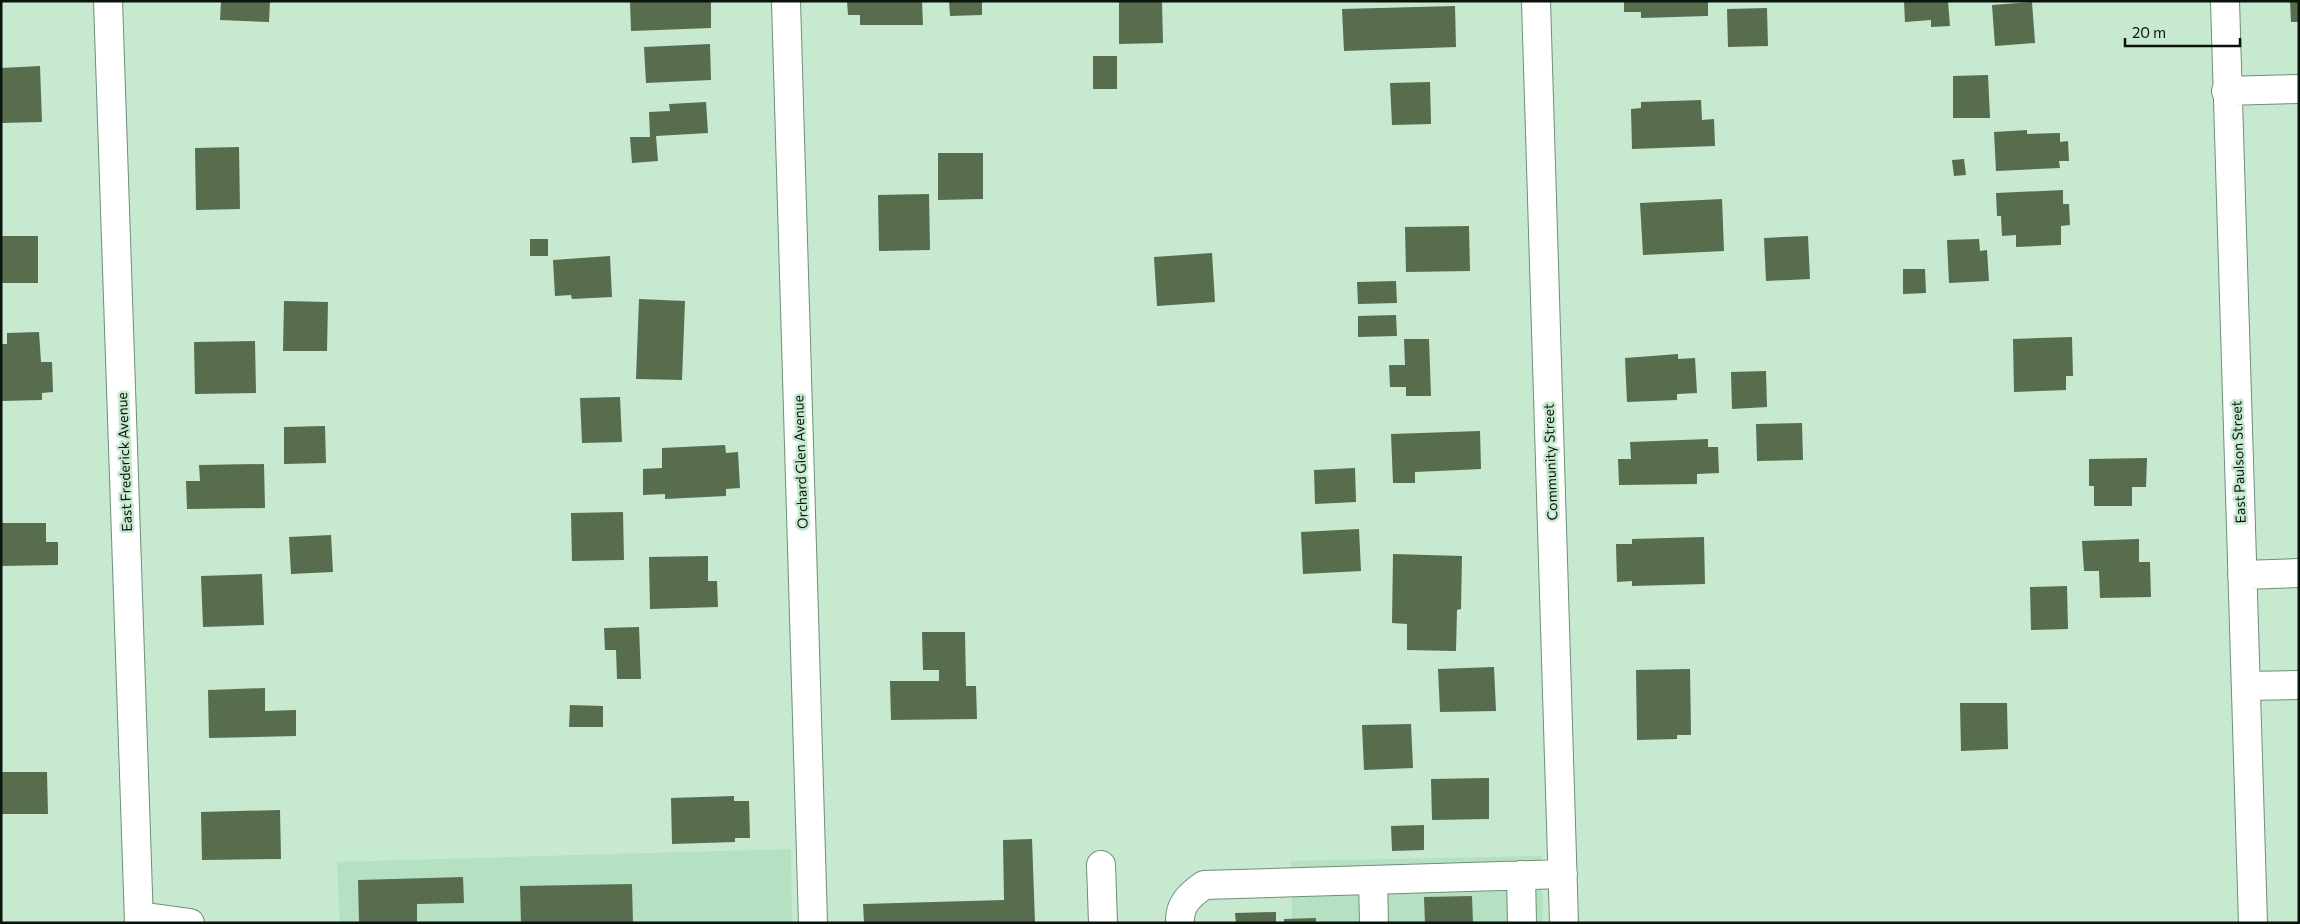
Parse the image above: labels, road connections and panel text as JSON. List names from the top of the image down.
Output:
{
  "streets": {
    "street": [
      "East Frederick Avenue",
      "Orchard Glen Avenue",
      "Community Street",
      "East Paulson Street"
    ]
  },
  "scale_bar": "20 m"
}
